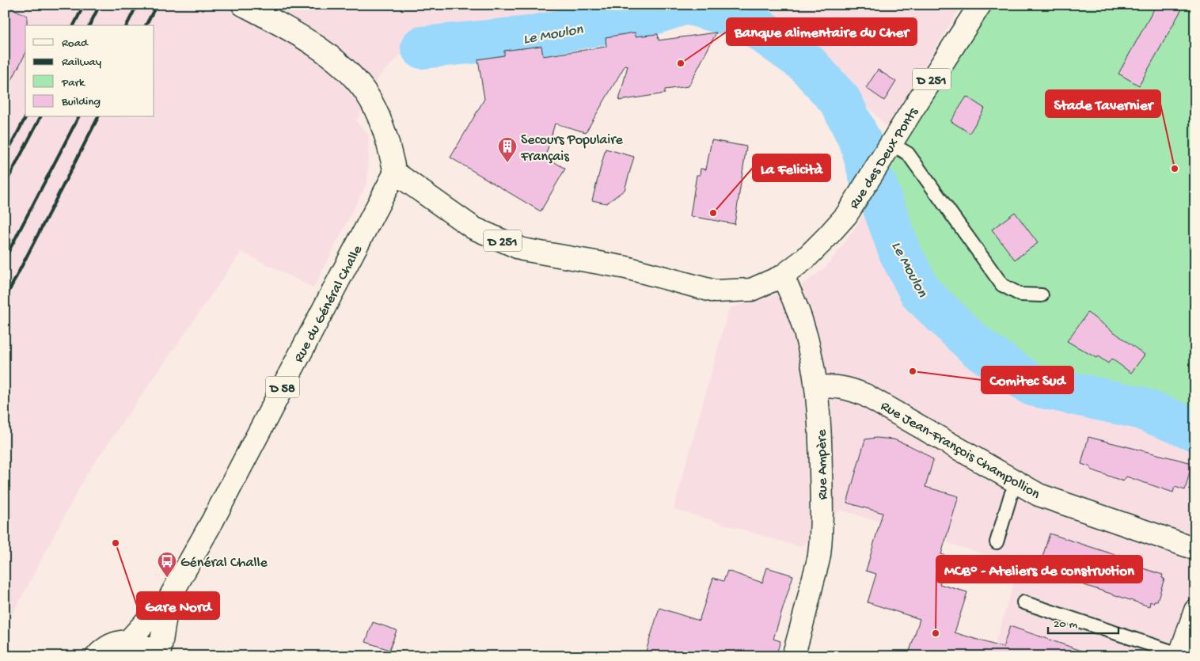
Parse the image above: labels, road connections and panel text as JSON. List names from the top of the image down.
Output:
{
  "streets": {
    "main road": [
      "D 251",
      "Rue des Deux Ponts",
      "Rue du Général Challe",
      "D 58",
      "Rue Jean-François Champollion",
      "Rue Ampère"
    ]
  },
  "crossings": [
    ["D 251", "Rue des Deux Ponts"],
    ["D 251", "Rue du Général Challe"],
    ["D 251", "Rue Ampère"],
    ["Rue des Deux Ponts", "Rue Ampère"],
    ["Rue Jean-François Champollion", "Rue Ampère"]
  ],
  "water": ["Le Moulon"],
  "places": {
    "other": [
      "Banque alimentaire du Cher",
      "Stade Tavernier",
      "La Felicità",
      "Comitec Sud",
      "Gare Nord",
      "MCB° - Ateliers de construction"
    ],
    "building": ["Secours Populaire Français"],
    "bus stop": ["Général Challe"]
  },
  "legend": [
    "Road",
    "Railway",
    "Park",
    "Building"
  ],
  "scale_bar": "20 m"
}
